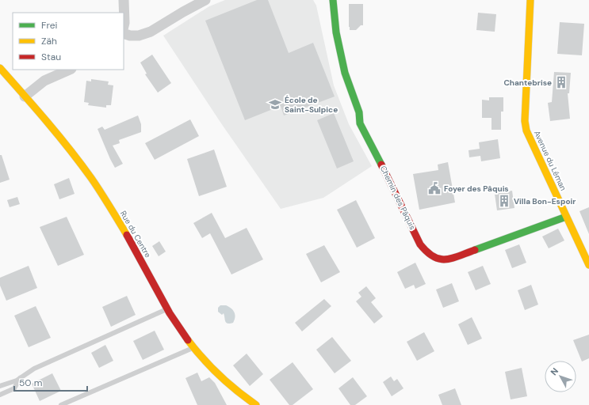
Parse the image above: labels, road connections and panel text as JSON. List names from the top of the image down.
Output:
{
  "streets": {
    "street": ["Avenue du Léman", "Chemin des Pâquis", "Rue du Centre"]
  },
  "crossings": [
    ["Avenue du Léman", "Chemin des Pâquis"]
  ],
  "places": {
    "building": ["Chantebrise", "Villa Bon-Espoir"],
    "school or university": ["École de Saint-Sulpice"],
    "public building": ["Foyer des Pâquis"]
  },
  "legend": ["Frei", "Zäh", "Stau"],
  "scale_bar": "50 m",
  "north": "top left"
}
